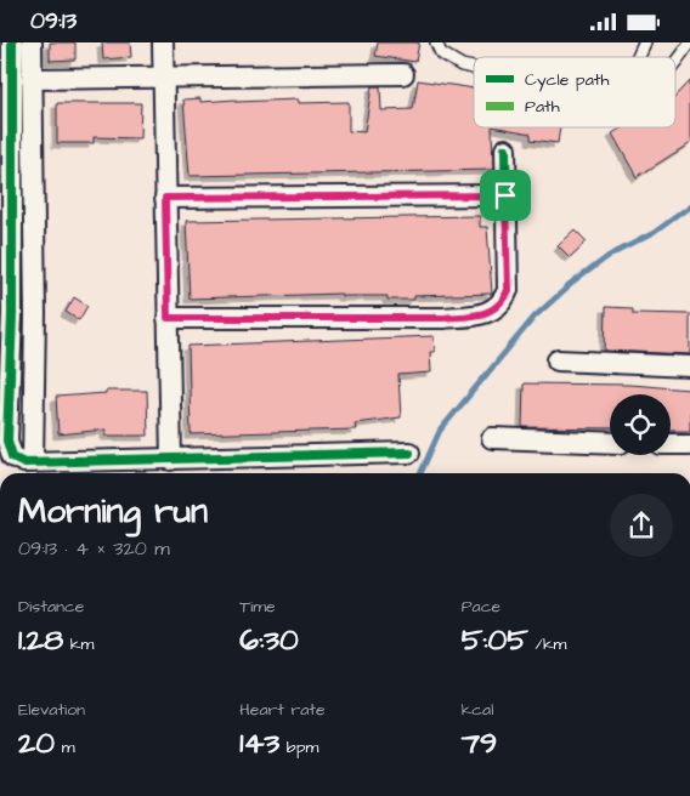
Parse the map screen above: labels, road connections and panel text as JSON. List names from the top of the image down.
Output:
{
  "legend": ["Cycle path", "Path"],
  "page": {
    "status": "09:13",
    "heading": ["Morning run", "09:13 · 4 × 320 m"],
    "stats": [
      ["Distance", "1.28 km"],
      ["Time", "6:30"],
      ["Pace", "5:05 /km"],
      ["Elevation", "20 m"],
      ["Heart rate", "143 bpm"],
      ["kcal", "79"]
    ]
  }
}
